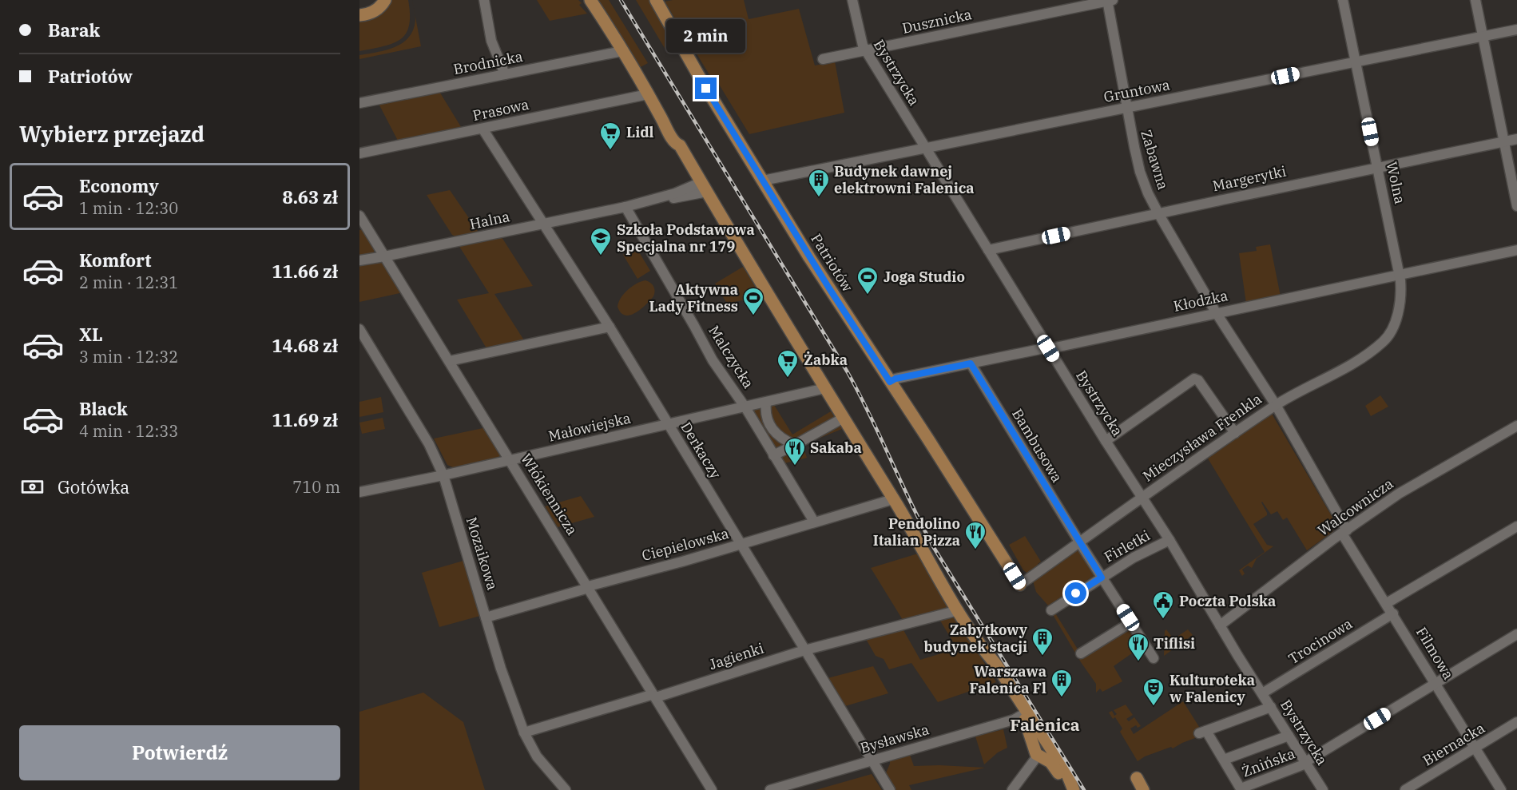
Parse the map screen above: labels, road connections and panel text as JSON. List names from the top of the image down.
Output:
{
  "streets": {
    "main road": ["Patriotów"],
    "street": [
      "Dusznicka",
      "Brodnicka",
      "Bystrzycka",
      "Gruntowa",
      "Prasowa",
      "Zabawna",
      "Margerytki",
      "Wolna",
      "Halna",
      "Kłodzka",
      "Malczycka",
      "Małowiejska",
      "Mieczysława Frenkla",
      "Bambusowa",
      "Derkaczy",
      "Włókiennicza",
      "Walcownicza",
      "Ciepielowska",
      "Firletki",
      "Mozaikowa",
      "Trocinowa",
      "Filmowa",
      "Jagienki",
      "Bysławska",
      "Biernacka",
      "Żnińska"
    ]
  },
  "crossings": [
    ["Dusznicka", "Bystrzycka"],
    ["Dusznicka", "Zabawna"],
    ["Bystrzycka", "Gruntowa"],
    ["Bystrzycka", "Margerytki"],
    ["Bystrzycka", "Kłodzka"],
    ["Bystrzycka", "Mieczysława Frenkla"],
    ["Bystrzycka", "Walcownicza"],
    ["Bystrzycka", "Firletki"],
    ["Bystrzycka", "Trocinowa"],
    ["Bystrzycka", "Żnińska"],
    ["Gruntowa", "Zabawna"],
    ["Gruntowa", "Wolna"],
    ["Gruntowa", "Patriotów"],
    ["Prasowa", "Derkaczy"],
    ["Zabawna", "Margerytki"],
    ["Zabawna", "Kłodzka"],
    ["Zabawna", "Filmowa"],
    ["Margerytki", "Wolna"],
    ["Wolna", "Kłodzka"],
    ["Wolna", "Mieczysława Frenkla"],
    ["Halna", "Malczycka"],
    ["Halna", "Derkaczy"],
    ["Halna", "Włókiennicza"],
    ["Patriotów", "Kłodzka"],
    ["Patriotów", "Mieczysława Frenkla"],
    ["Kłodzka", "Bambusowa"],
    ["Kłodzka", "Filmowa"],
    ["Malczycka", "Małowiejska"],
    ["Malczycka", "Ciepielowska"],
    ["Małowiejska", "Derkaczy"],
    ["Małowiejska", "Włókiennicza"],
    ["Małowiejska", "Mozaikowa"],
    ["Mieczysława Frenkla", "Bambusowa"],
    ["Mieczysława Frenkla", "Filmowa"],
    ["Bambusowa", "Firletki"],
    ["Derkaczy", "Ciepielowska"],
    ["Derkaczy", "Jagienki"],
    ["Derkaczy", "Bysławska"],
    ["Włókiennicza", "Ciepielowska"],
    ["Włókiennicza", "Jagienki"],
    ["Walcownicza", "Filmowa"],
    ["Ciepielowska", "Mozaikowa"],
    ["Mozaikowa", "Jagienki"],
    ["Trocinowa", "Filmowa"],
    ["Filmowa", "Biernacka"],
    ["Filmowa", "Żnińska"]
  ],
  "districts": ["Falenica"],
  "places": {
    "supermarket": ["Lidl", "Żabka"],
    "building": ["Budynek dawnej elektrowni Falenica", "Zabytkowy budynek stacji", "Warszawa Falenica Fl"],
    "school or university": ["Szkoła Podstawowa Specjalna nr 179"],
    "sports": ["Joga Studio", "Aktywna Lady Fitness"],
    "restaurant": ["Sakaba", "Pendolino Italian Pizza", "Tiflisi"],
    "public building": ["Poczta Polska"],
    "theatre": ["Kulturoteka w Falenicy"]
  },
  "page": {
    "banner": ["Barak", "Patriotów"],
    "bubble": "2 min",
    "heading": "Wybierz przejazd",
    "list": [
      {
        "name": "Economy",
        "note": "1 min · 12:30",
        "value": "8.63 zł"
      },
      {
        "name": "Komfort",
        "note": "2 min · 12:31",
        "value": "11.66 zł"
      },
      {
        "name": "XL",
        "note": "3 min · 12:32",
        "value": "14.68 zł"
      },
      {
        "name": "Black",
        "note": "4 min · 12:33",
        "value": "11.69 zł"
      }
    ],
    "pay": ["Gotówka", "710 m"],
    "buttons": "Potwierdź"
  }
}
